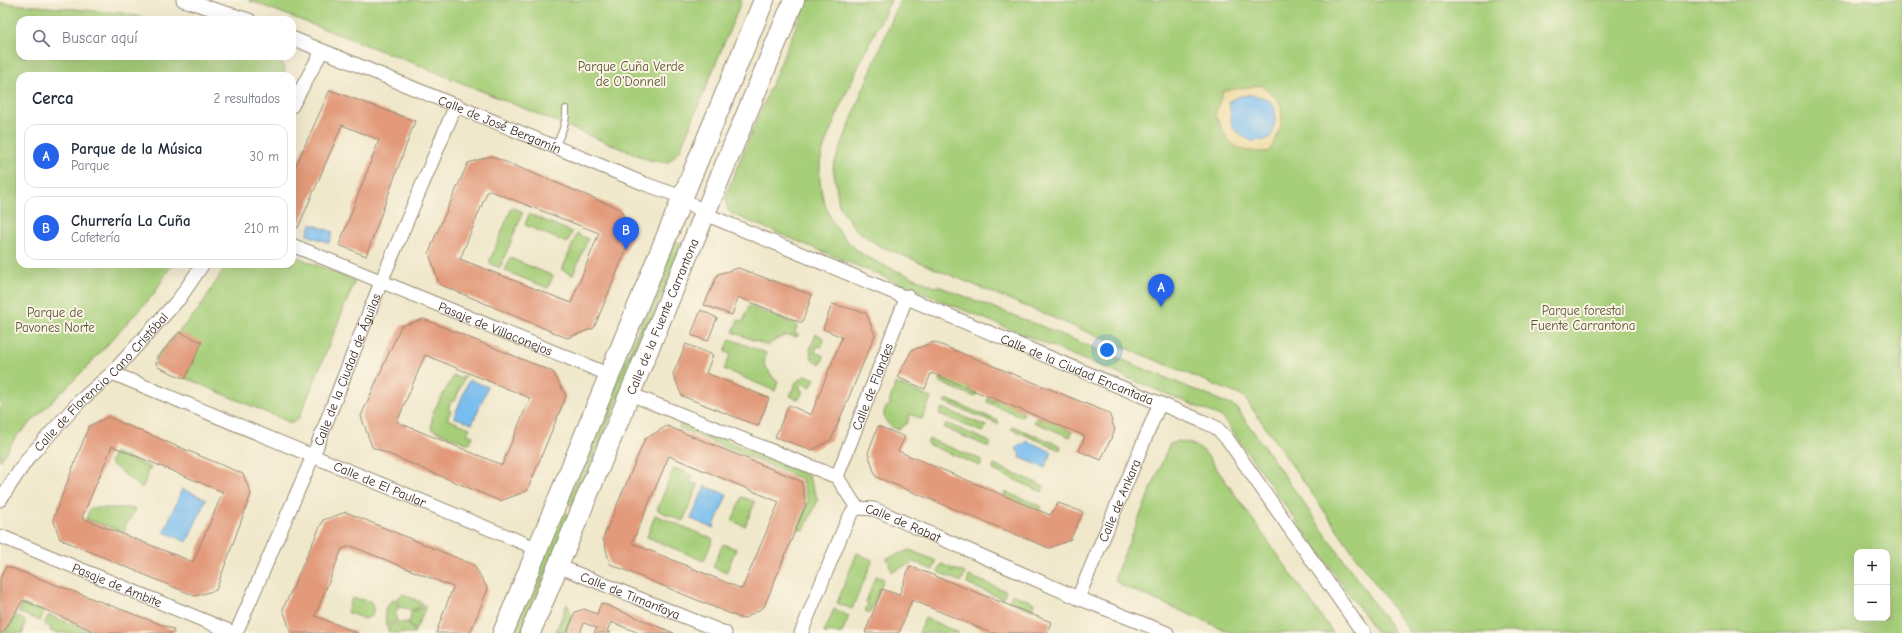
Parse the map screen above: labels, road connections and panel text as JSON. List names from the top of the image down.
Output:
{
  "streets": {
    "main road": ["Calle de la Fuente Carrantona"],
    "street": [
      "Calle de José Bergamín",
      "Pasaje de Villaconejos",
      "Calle de la Ciudad de Águilas",
      "Calle de la Ciudad Encantada",
      "Calle de Florencio Cano Cristóbal",
      "Calle de Flandes",
      "Calle de El Paular",
      "Calle de Ankara",
      "Calle de Rabat",
      "Pasaje de Ambite",
      "Calle de Timanfaya"
    ]
  },
  "crossings": [
    ["Calle de José Bergamín", "Calle de la Fuente Carrantona"],
    ["Calle de José Bergamín", "Calle de la Ciudad de Águilas"],
    ["Calle de José Bergamín", "Calle de la Ciudad Encantada"],
    ["Calle de la Fuente Carrantona", "Pasaje de Villaconejos"],
    ["Calle de la Fuente Carrantona", "Calle de la Ciudad Encantada"],
    ["Calle de la Fuente Carrantona", "Calle de El Paular"],
    ["Calle de la Fuente Carrantona", "Calle de Timanfaya"],
    ["Pasaje de Villaconejos", "Calle de la Ciudad de Águilas"],
    ["Calle de la Ciudad de Águilas", "Calle de El Paular"],
    ["Calle de la Ciudad de Águilas", "Pasaje de Ambite"],
    ["Calle de la Ciudad Encantada", "Calle de Flandes"],
    ["Calle de la Ciudad Encantada", "Calle de Ankara"],
    ["Calle de Florencio Cano Cristóbal", "Calle de El Paular"],
    ["Calle de Flandes", "Calle de Rabat"],
    ["Calle de Ankara", "Calle de Rabat"]
  ],
  "parks": ["Parque Cuña Verde de O'Donnell", "Parque forestal Fuente Carrantona", "Parque de Pavones Norte"],
  "page": {
    "search": "Buscar aquí",
    "heading": ["Cerca", "2 resultados"],
    "list": [
      {
        "mark": "A",
        "name": "Parque de la Música",
        "note": "Parque",
        "value": "30 m"
      },
      {
        "mark": "B",
        "name": "Churrería La Cuña",
        "note": "Cafetería",
        "value": "210 m"
      }
    ],
    "pins": ["B", "A"],
    "map_buttons": ["+", "−"]
  }
}
